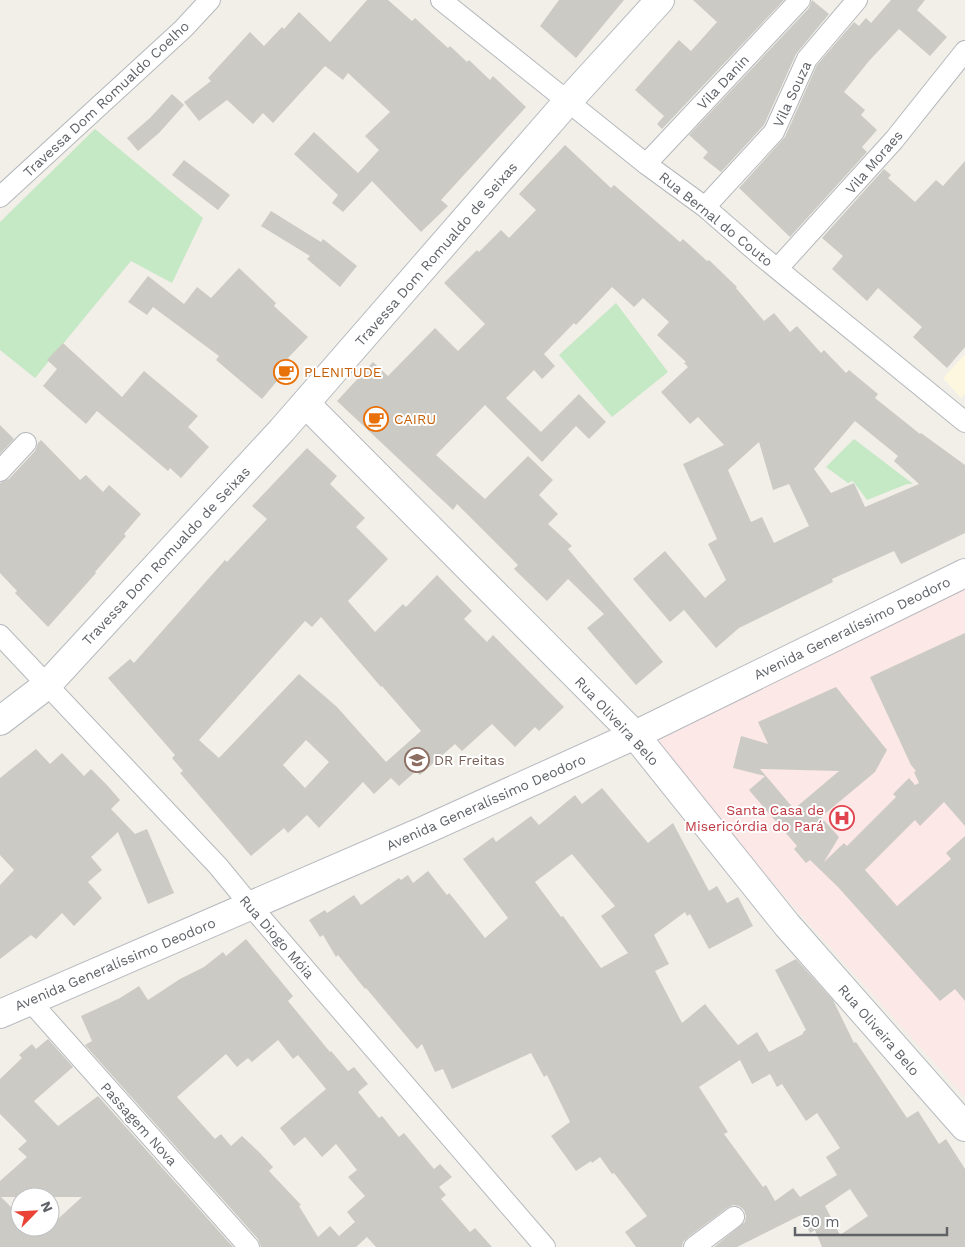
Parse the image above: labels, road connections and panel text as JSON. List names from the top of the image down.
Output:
{
  "streets": {
    "street": [
      "Vila Danin",
      "Vila Souza",
      "Travessa Dom Romualdo Coelho",
      "Vila Moraes",
      "Rua Bernal do Couto",
      "Travessa Dom Romualdo de Seixas",
      "Avenida Generalíssimo Deodoro",
      "Rua Oliveira Belo",
      "Rua Diogo Móia",
      "Passagem Nova"
    ]
  },
  "crossings": [
    ["Vila Danin", "Rua Bernal do Couto"],
    ["Vila Souza", "Rua Bernal do Couto"],
    ["Vila Moraes", "Rua Bernal do Couto"],
    ["Rua Bernal do Couto", "Travessa Dom Romualdo de Seixas"],
    ["Travessa Dom Romualdo de Seixas", "Rua Oliveira Belo"],
    ["Travessa Dom Romualdo de Seixas", "Rua Diogo Móia"],
    ["Avenida Generalíssimo Deodoro", "Rua Oliveira Belo"],
    ["Avenida Generalíssimo Deodoro", "Rua Diogo Móia"],
    ["Avenida Generalíssimo Deodoro", "Passagem Nova"]
  ],
  "places": {
    "cafe": ["PLENITUDE", "CAIRU"],
    "school or university": ["DR Freitas"],
    "hospital": ["Santa Casa de Misericórdia do Pará"]
  },
  "scale_bar": "50 m",
  "north": "top right"
}
